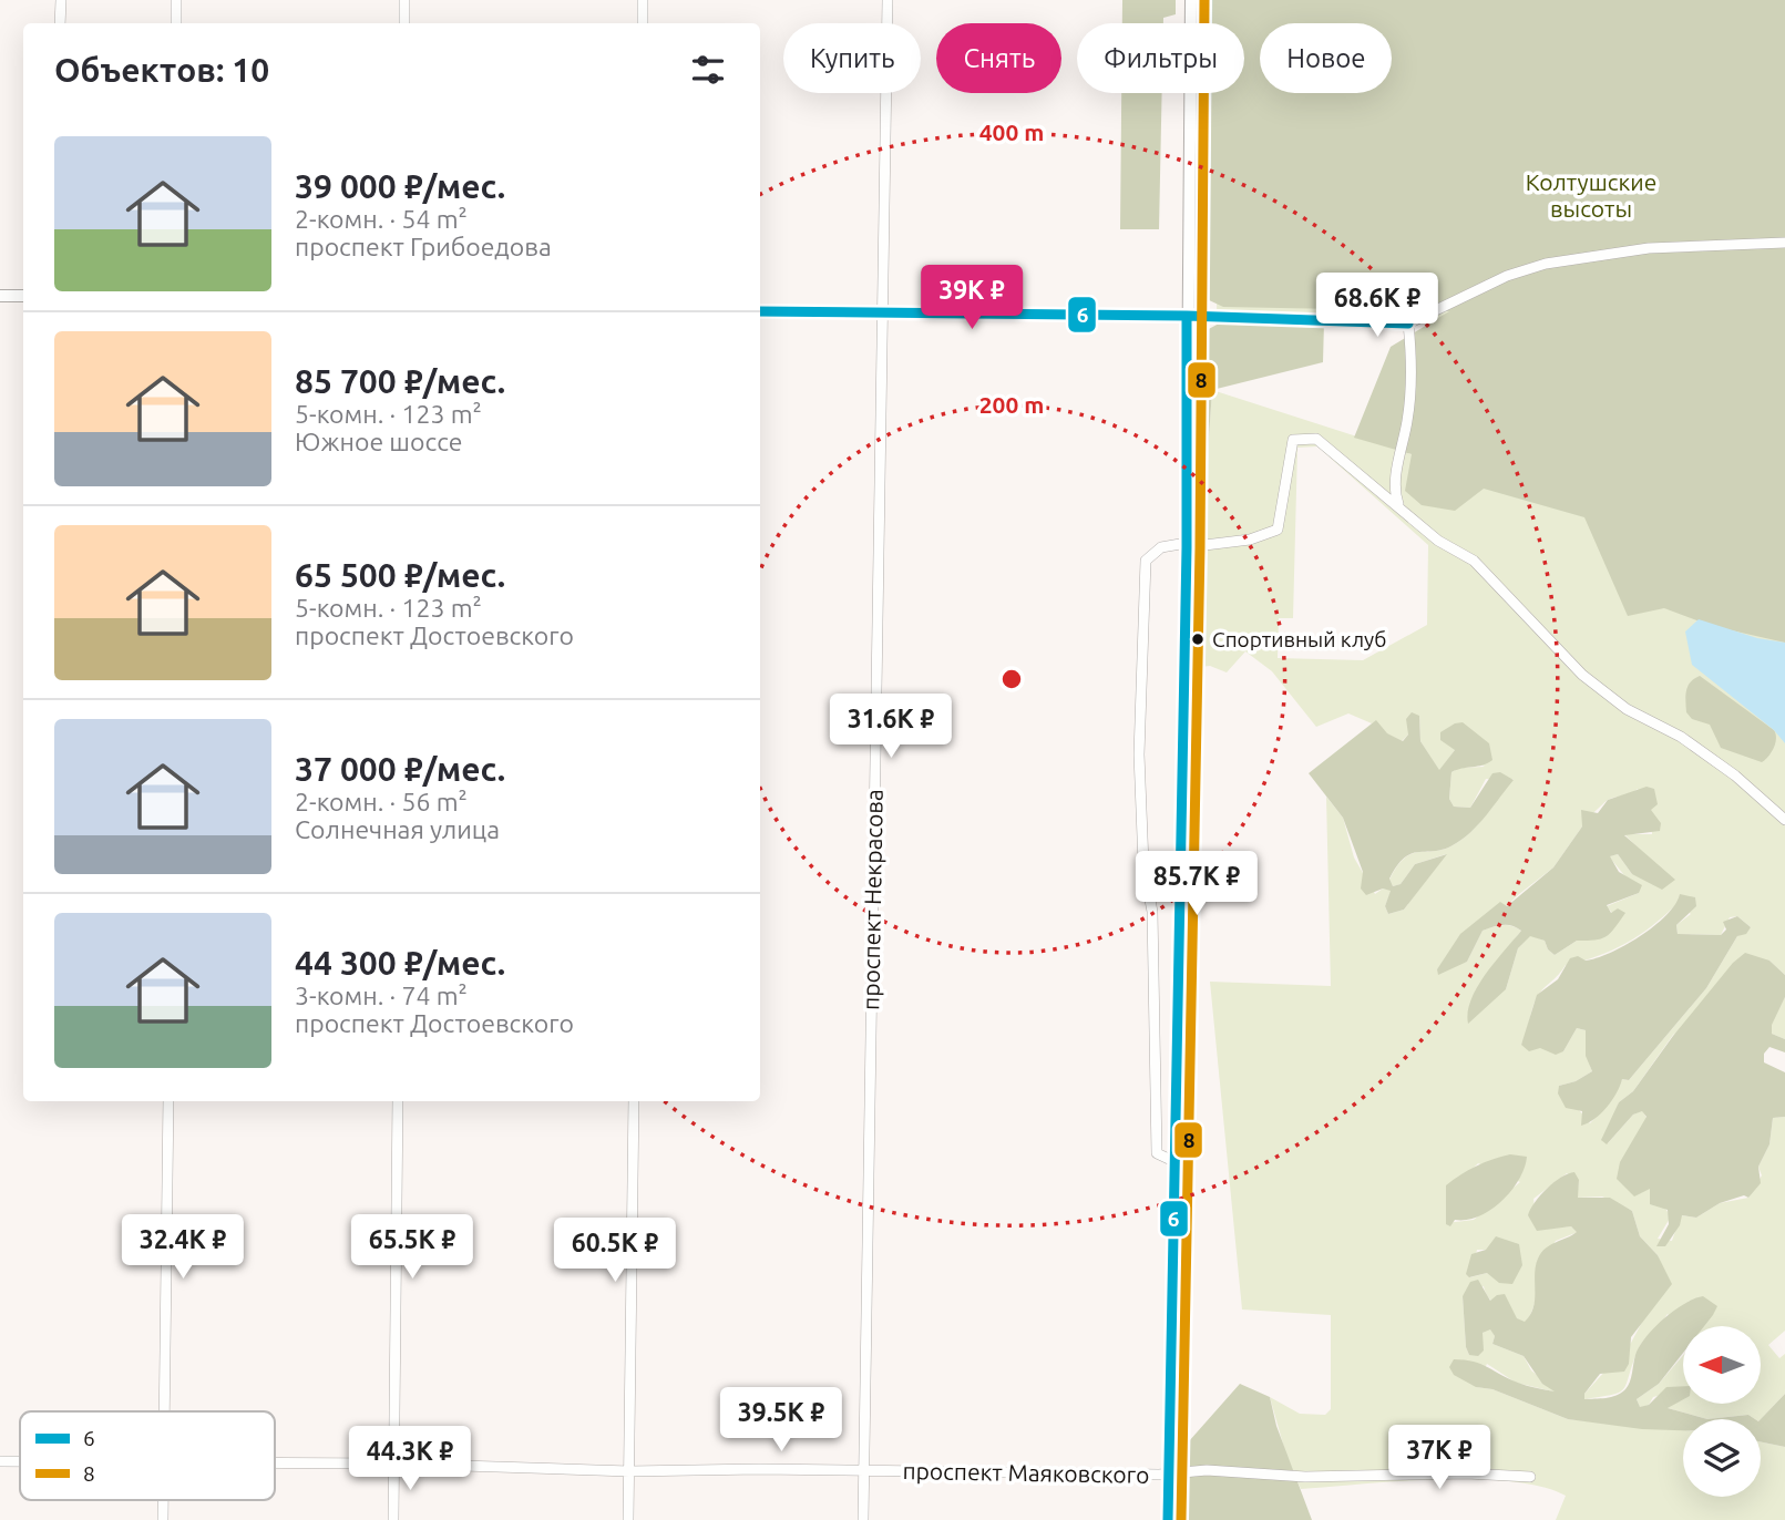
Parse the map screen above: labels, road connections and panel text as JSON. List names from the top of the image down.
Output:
{
  "streets": {
    "street": ["проспект Некрасова", "проспект Маяковского"]
  },
  "crossings": [
    ["проспект Некрасова", "проспект Маяковского"]
  ],
  "parks": ["Колтушские высоты"],
  "places": ["Спортивный клуб"],
  "lines": ["transit line 8", "transit line 6"],
  "legend": ["6", "8"],
  "north": "left",
  "page": {
    "chip": [
      "Купить",
      "Снять",
      "Фильтры",
      "Новое"
    ],
    "heading": "Объектов: 10",
    "list": [
      {
        "name": "39 000 ₽/мес.",
        "note": "2-комн. · 54 m² · проспект Грибоедова"
      },
      {
        "name": "85 700 ₽/мес.",
        "note": "5-комн. · 123 m² · Южное шоссе"
      },
      {
        "name": "65 500 ₽/мес.",
        "note": "5-комн. · 123 m² · проспект Достоевского"
      },
      {
        "name": "37 000 ₽/мес.",
        "note": "2-комн. · 56 m² · Солнечная улица"
      },
      {
        "name": "44 300 ₽/мес.",
        "note": "3-комн. · 74 m² · проспект Достоевского"
      }
    ],
    "price": [
      "39K ₽",
      "68.6K ₽",
      "31.6K ₽",
      "85.7K ₽",
      "32.4K ₽",
      "65.5K ₽",
      "60.5K ₽",
      "39.5K ₽",
      "37K ₽",
      "44.3K ₽"
    ]
  },
  "rings": ["400 m", "200 m"]
}
